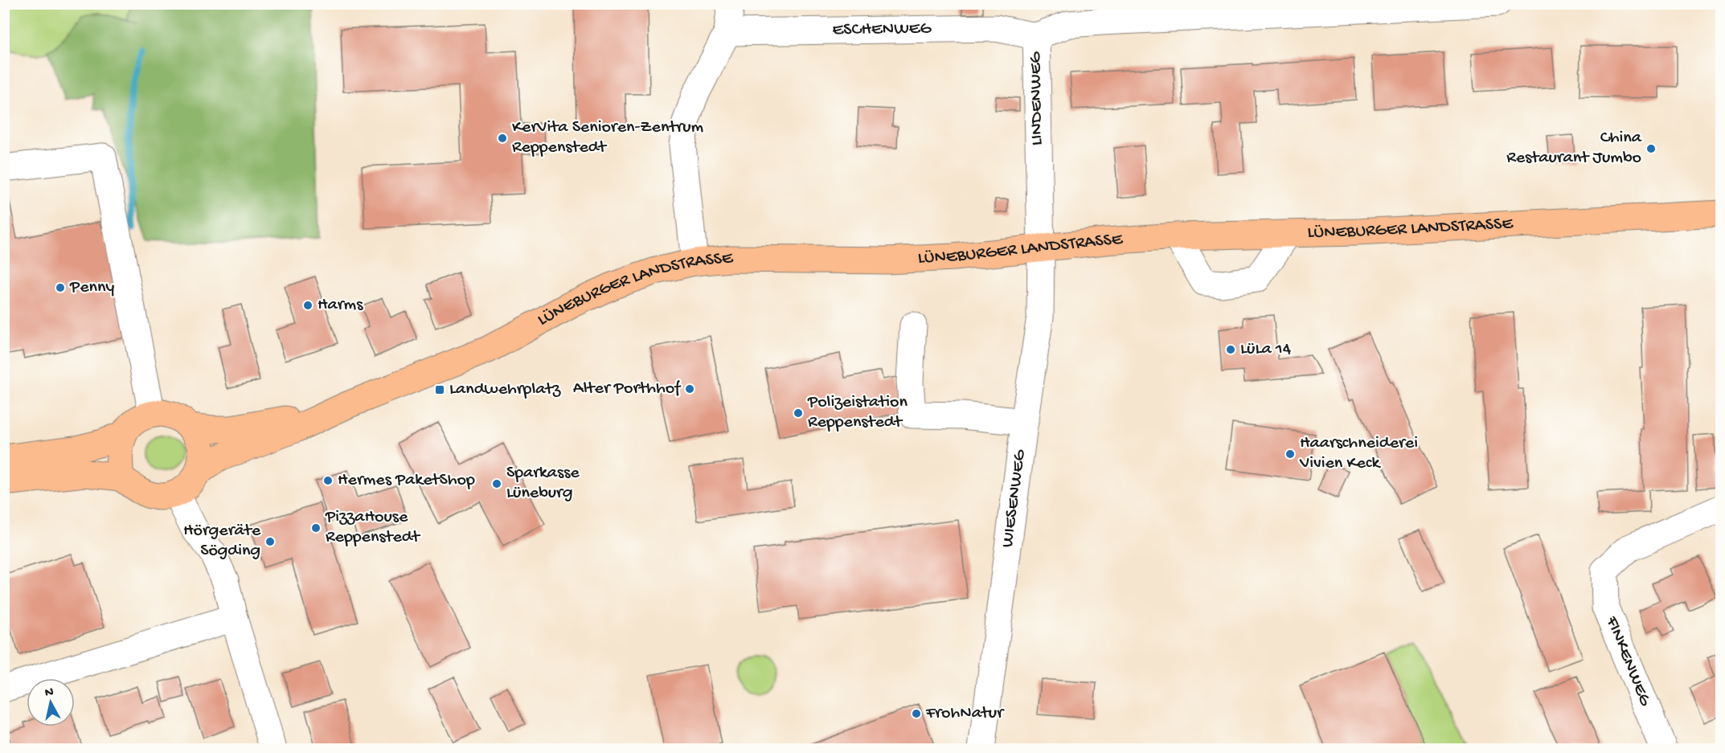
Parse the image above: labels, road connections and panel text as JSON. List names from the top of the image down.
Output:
{
  "streets": {
    "main road": ["LÜNEBURGER LANDSTRASSE"],
    "street": [
      "ESCHENWEG",
      "LINDENWEG",
      "WIESENWEG",
      "FINKENWEG"
    ]
  },
  "crossings": [
    ["ESCHENWEG", "LINDENWEG"],
    ["LINDENWEG", "LÜNEBURGER LANDSTRASSE"],
    ["LINDENWEG", "WIESENWEG"],
    ["LÜNEBURGER LANDSTRASSE", "WIESENWEG"]
  ],
  "places": {
    "other": [
      "KerVita Senioren-Zentrum Reppenstedt",
      "China Restaurant Jumbo",
      "Penny",
      "Harms",
      "LüLa 14",
      "Alter Porthhof",
      "Polizeistation Reppenstedt",
      "Haarschneiderei Vivien Keck",
      "Hermes PaketShop",
      "Sparkasse Lüneburg",
      "PizzaHouse Reppenstedt",
      "Hörgeräte Sögding",
      "FrohNatur"
    ],
    "transit": ["Landwehrplatz"]
  },
  "north": "top"
}
